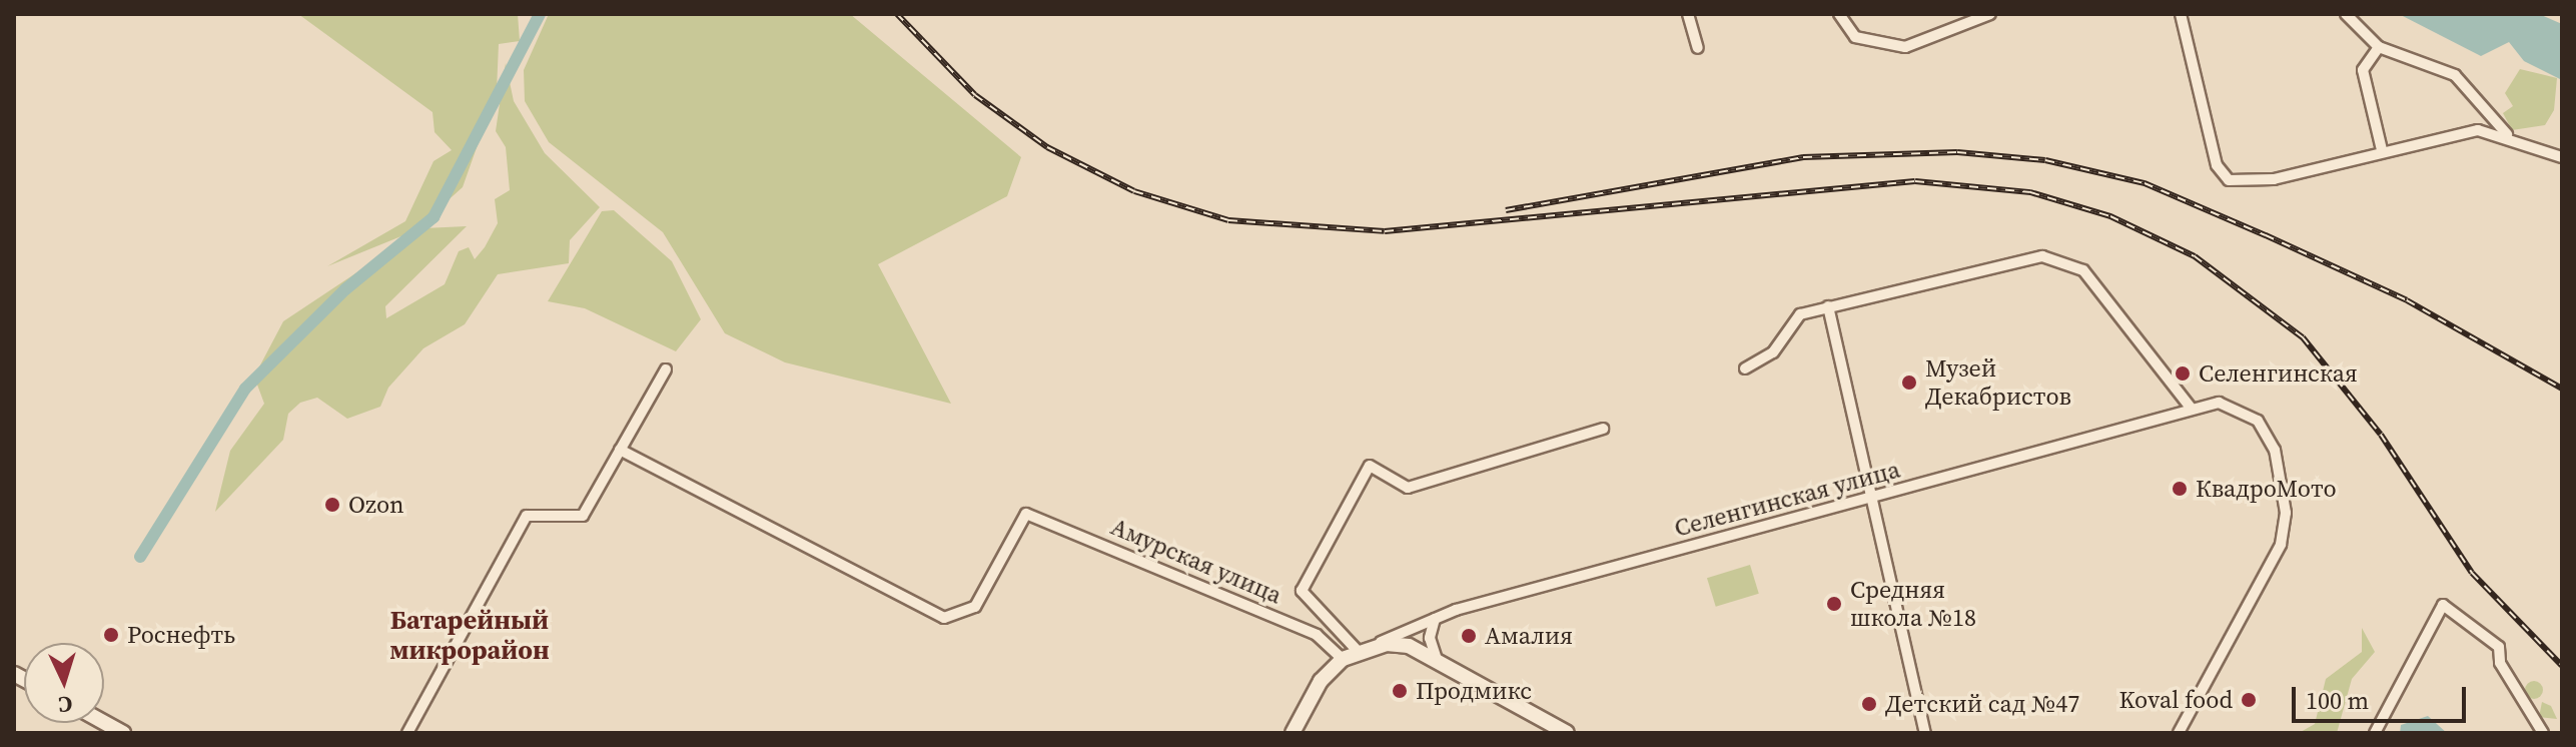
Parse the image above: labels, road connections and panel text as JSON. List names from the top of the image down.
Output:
{
  "streets": {
    "street": ["Селенгинская улица", "Амурская улица"]
  },
  "districts": ["Батарейный микрорайон"],
  "places": [
    "Селенгинская",
    "Музей Декабристов",
    "КвадроМото",
    "Ozon",
    "Средняя школа №18",
    "Роснефть",
    "Амалия",
    "Продмикс",
    "Koval food",
    "Детский сад №47"
  ],
  "scale_bar": "100 m",
  "north": "bottom"
}
